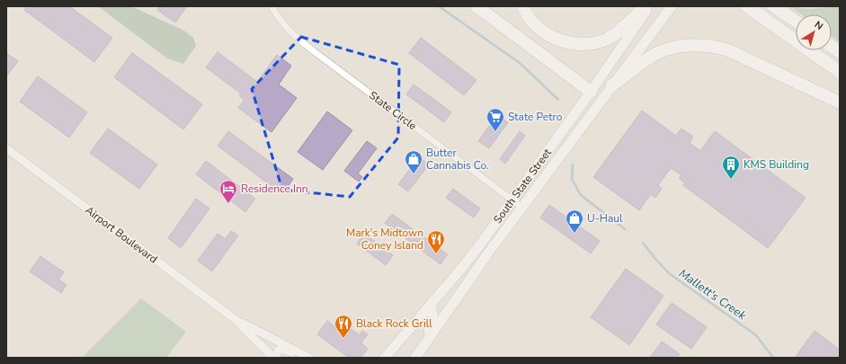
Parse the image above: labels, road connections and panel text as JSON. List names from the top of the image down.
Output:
{
  "streets": {
    "main road": ["South State Street"],
    "street": ["State Circle", "Airport Boulevard"]
  },
  "crossings": [
    ["State Circle", "South State Street"]
  ],
  "water": ["Mallett's Creek"],
  "places": {
    "supermarket": ["State Petro"],
    "shop": ["Butter Cannabis Co.", "U-Haul"],
    "building": ["KMS Building"],
    "hotel": ["Residence Inn"],
    "restaurant": ["Mark's Midtown Coney Island", "Black Rock Grill"]
  },
  "north": "top right"
}
